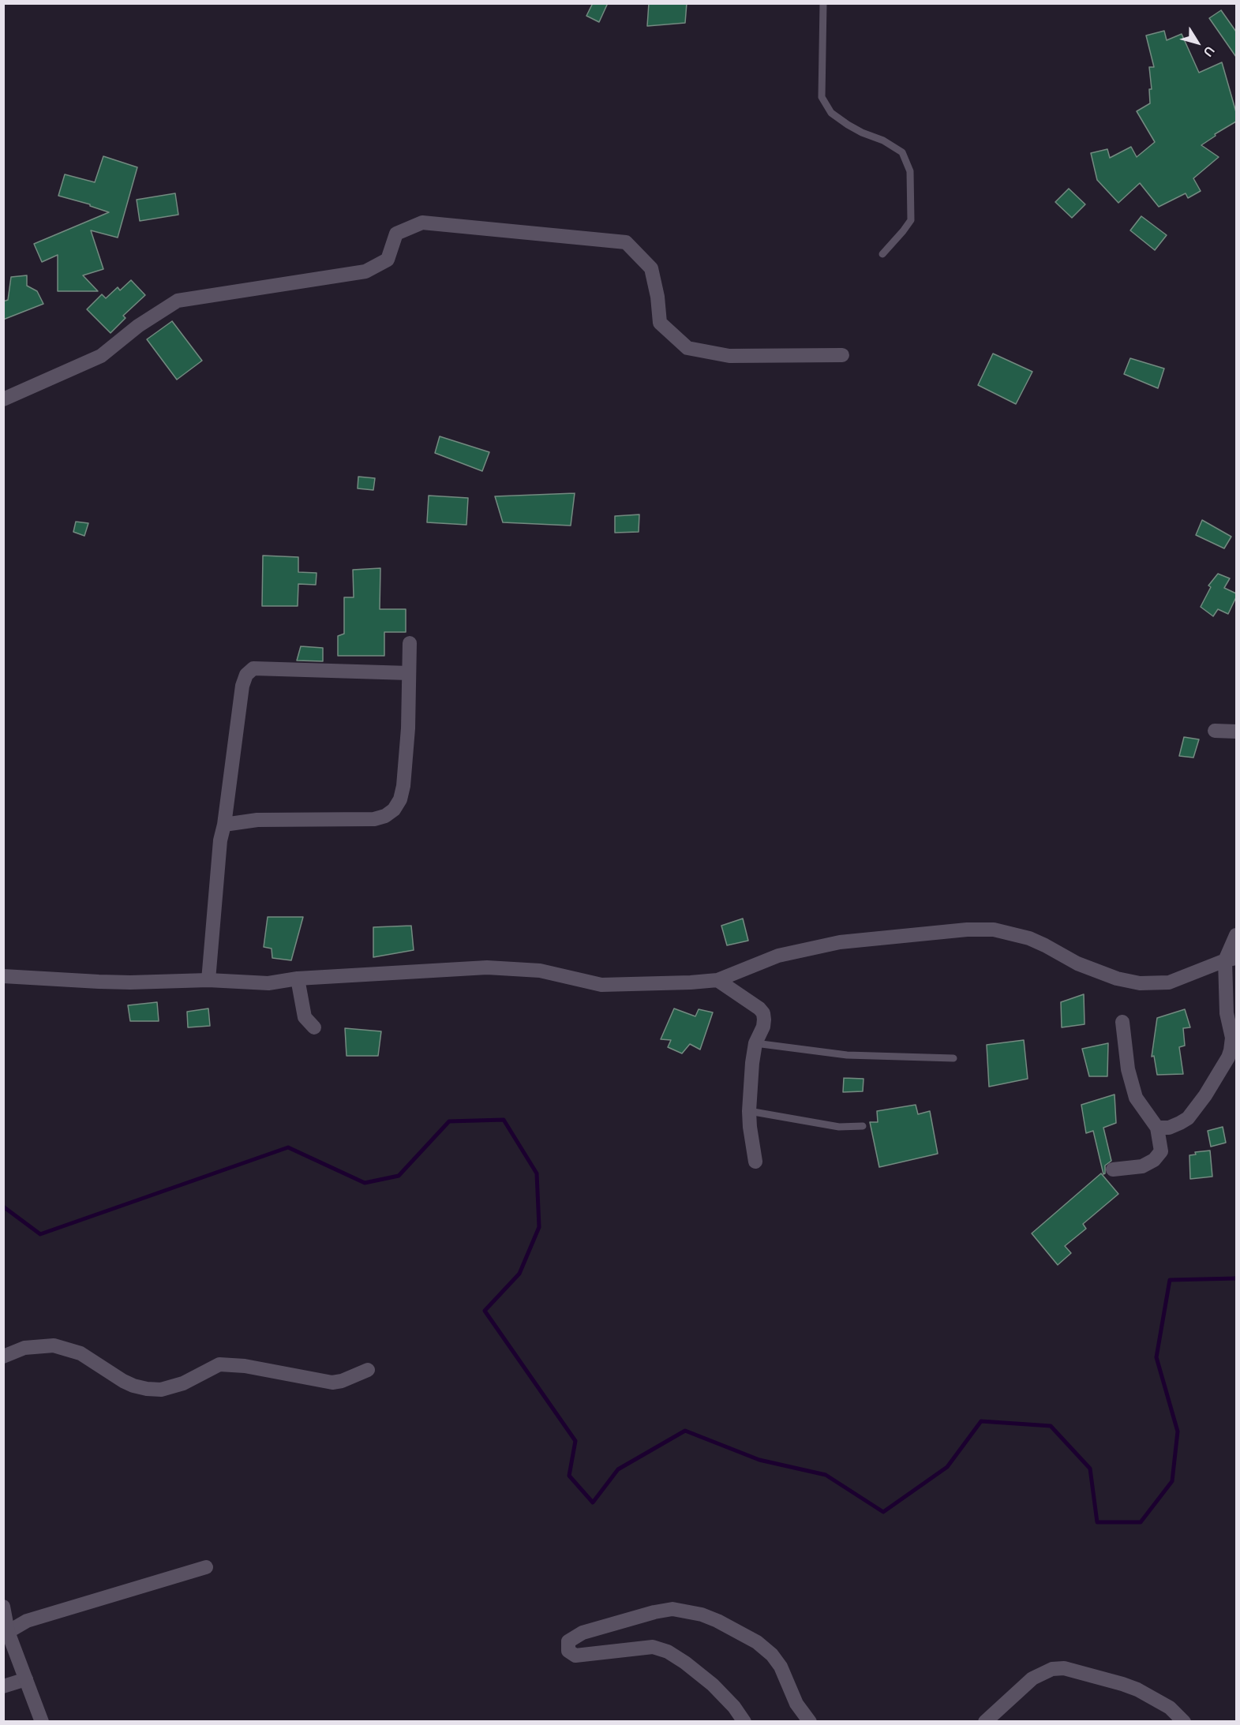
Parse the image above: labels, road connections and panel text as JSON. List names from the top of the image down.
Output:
{
  "north": "bottom right"
}
